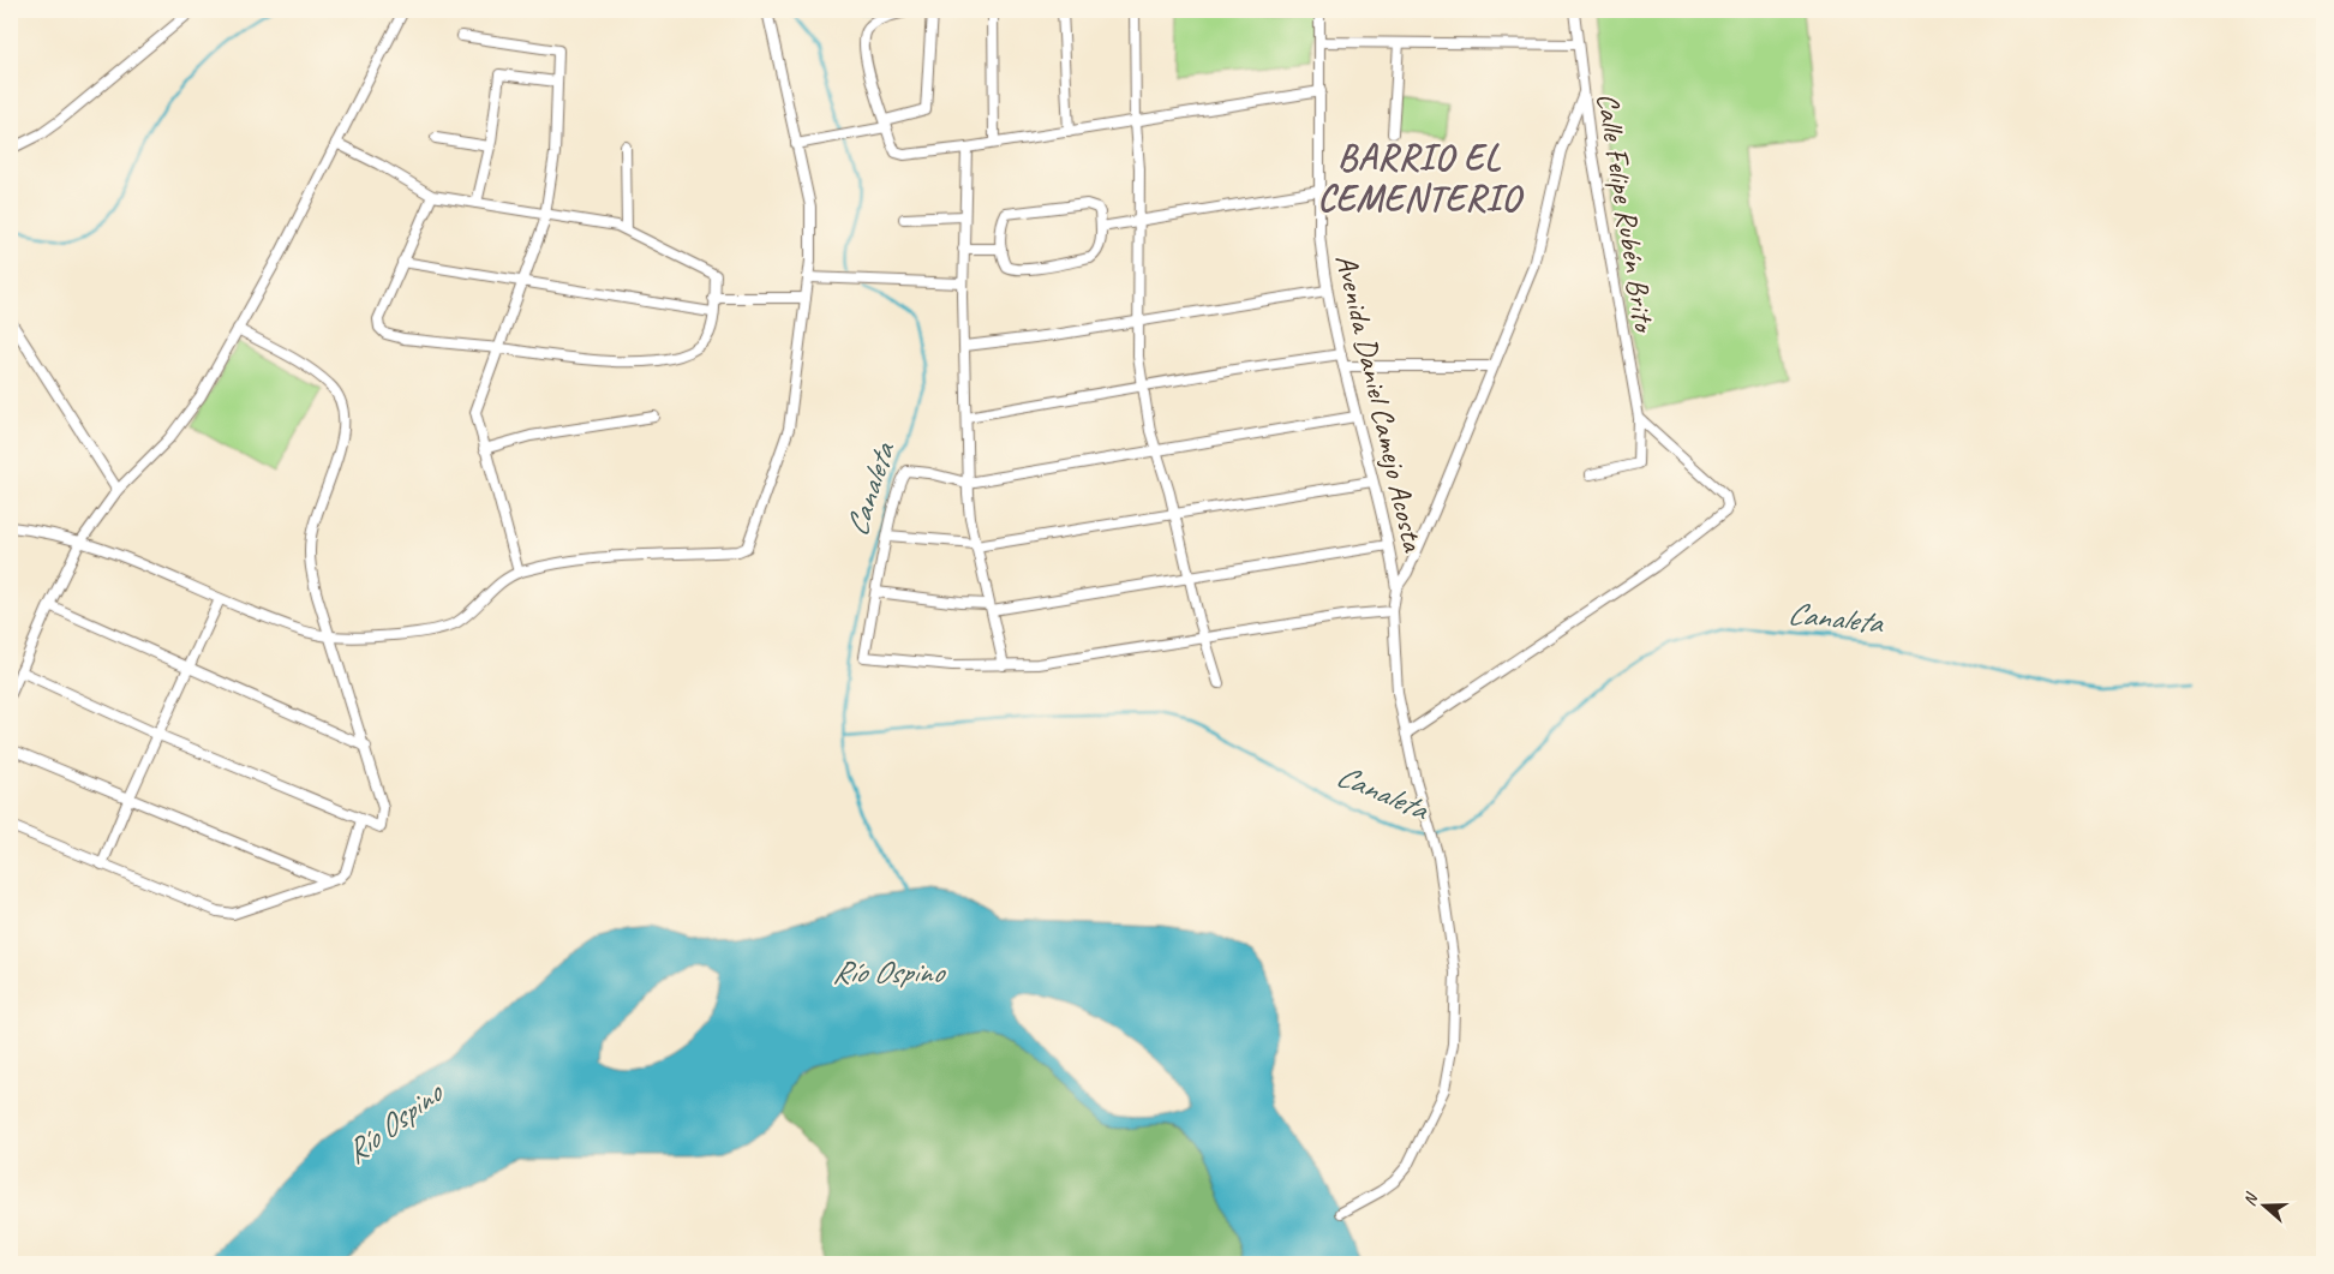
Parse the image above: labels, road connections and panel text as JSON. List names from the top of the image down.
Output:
{
  "streets": {
    "street": ["Calle Felipe Rubén Brito", "Avenida Daniel Camejo Acosta"]
  },
  "districts": ["BARRIO EL CEMENTERIO"],
  "water": ["Canaleta", "Río Ospino"],
  "north": "left"
}
